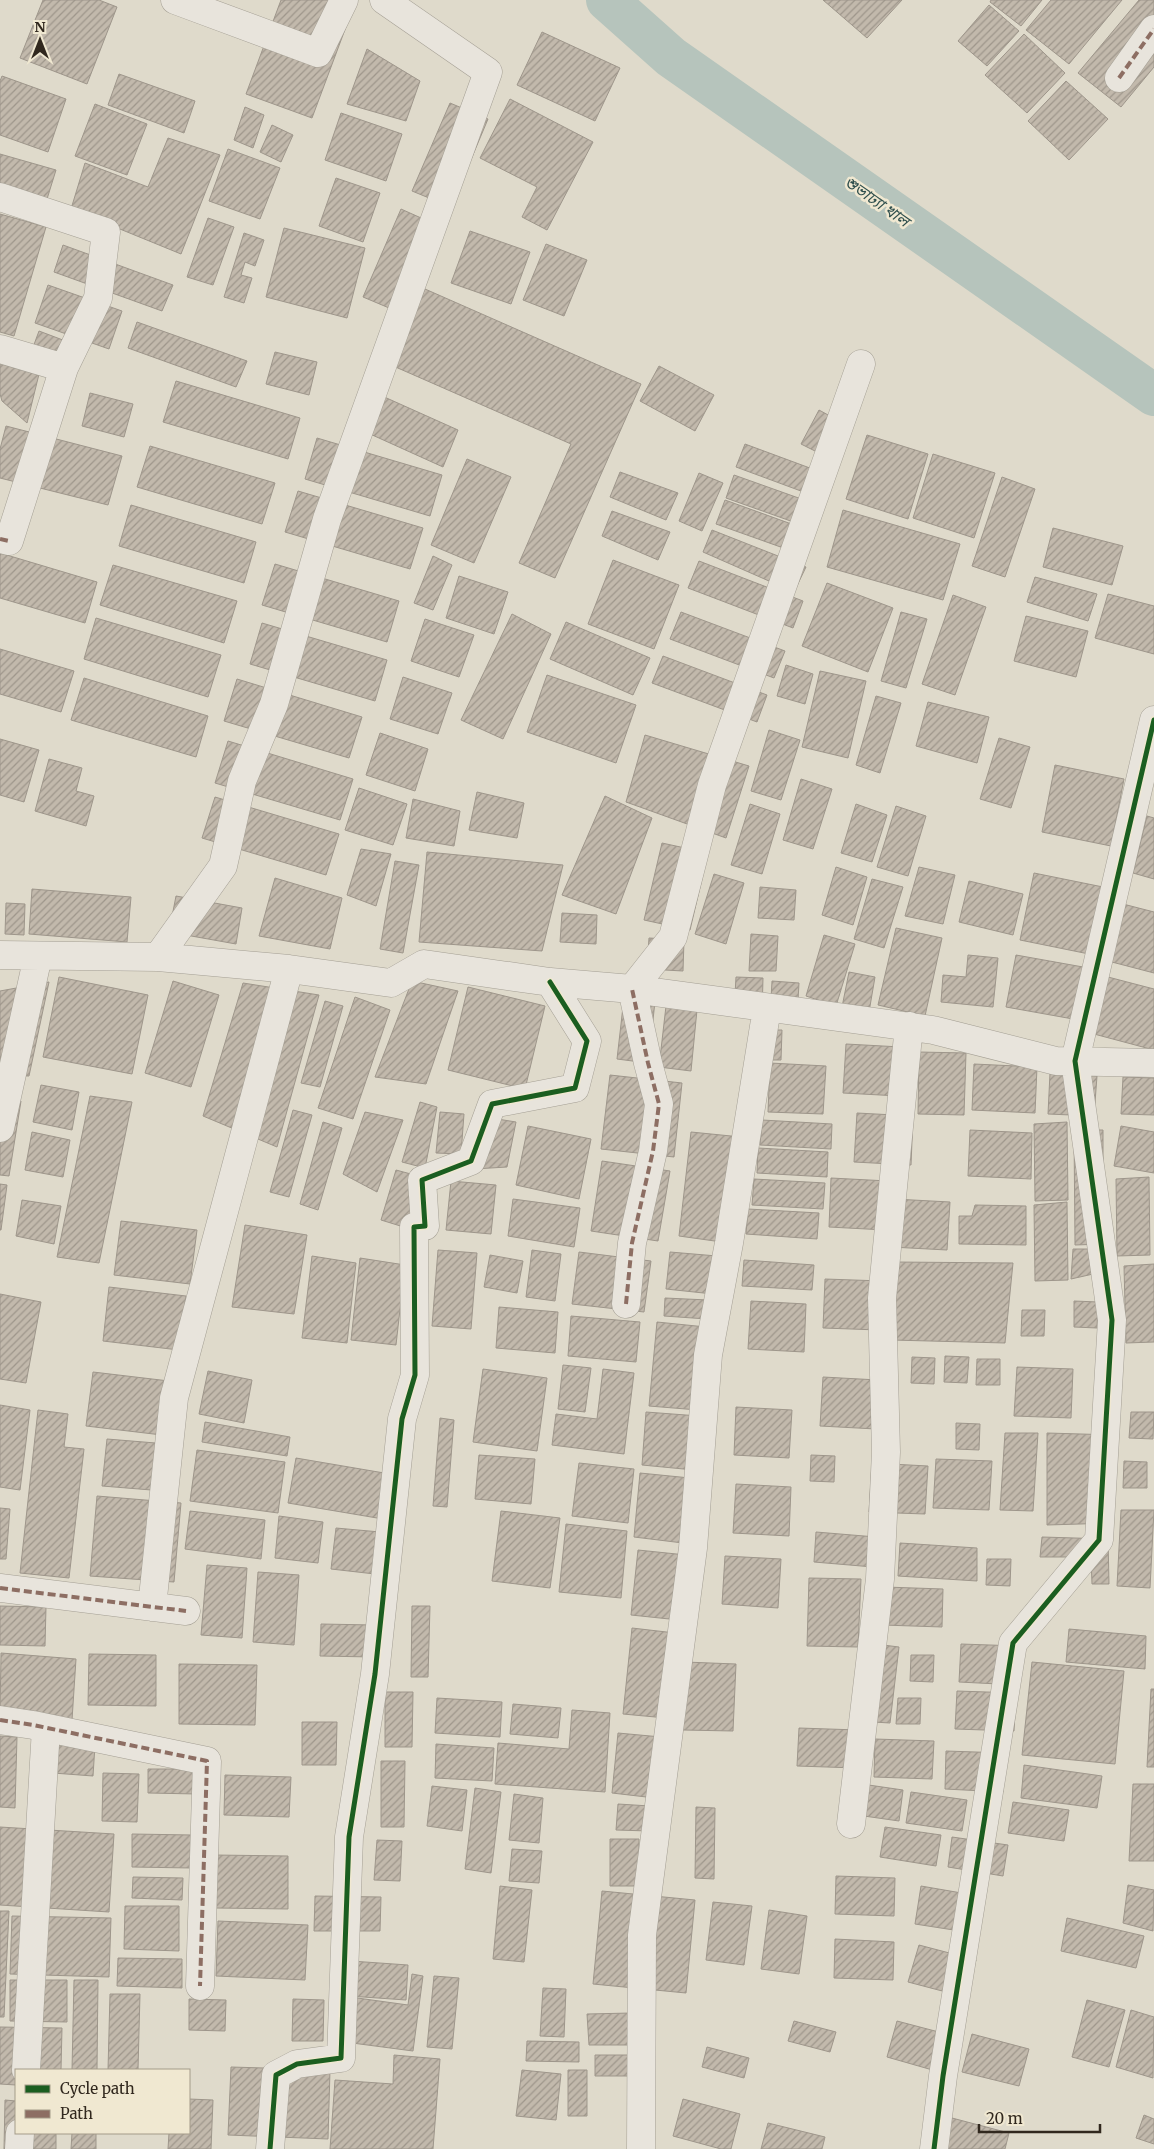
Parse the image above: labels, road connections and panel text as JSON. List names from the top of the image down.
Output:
{
  "water": ["শুভাঢ্যা খাল"],
  "legend": ["Cycle path", "Path"],
  "scale_bar": "20 m",
  "north": "top"
}
